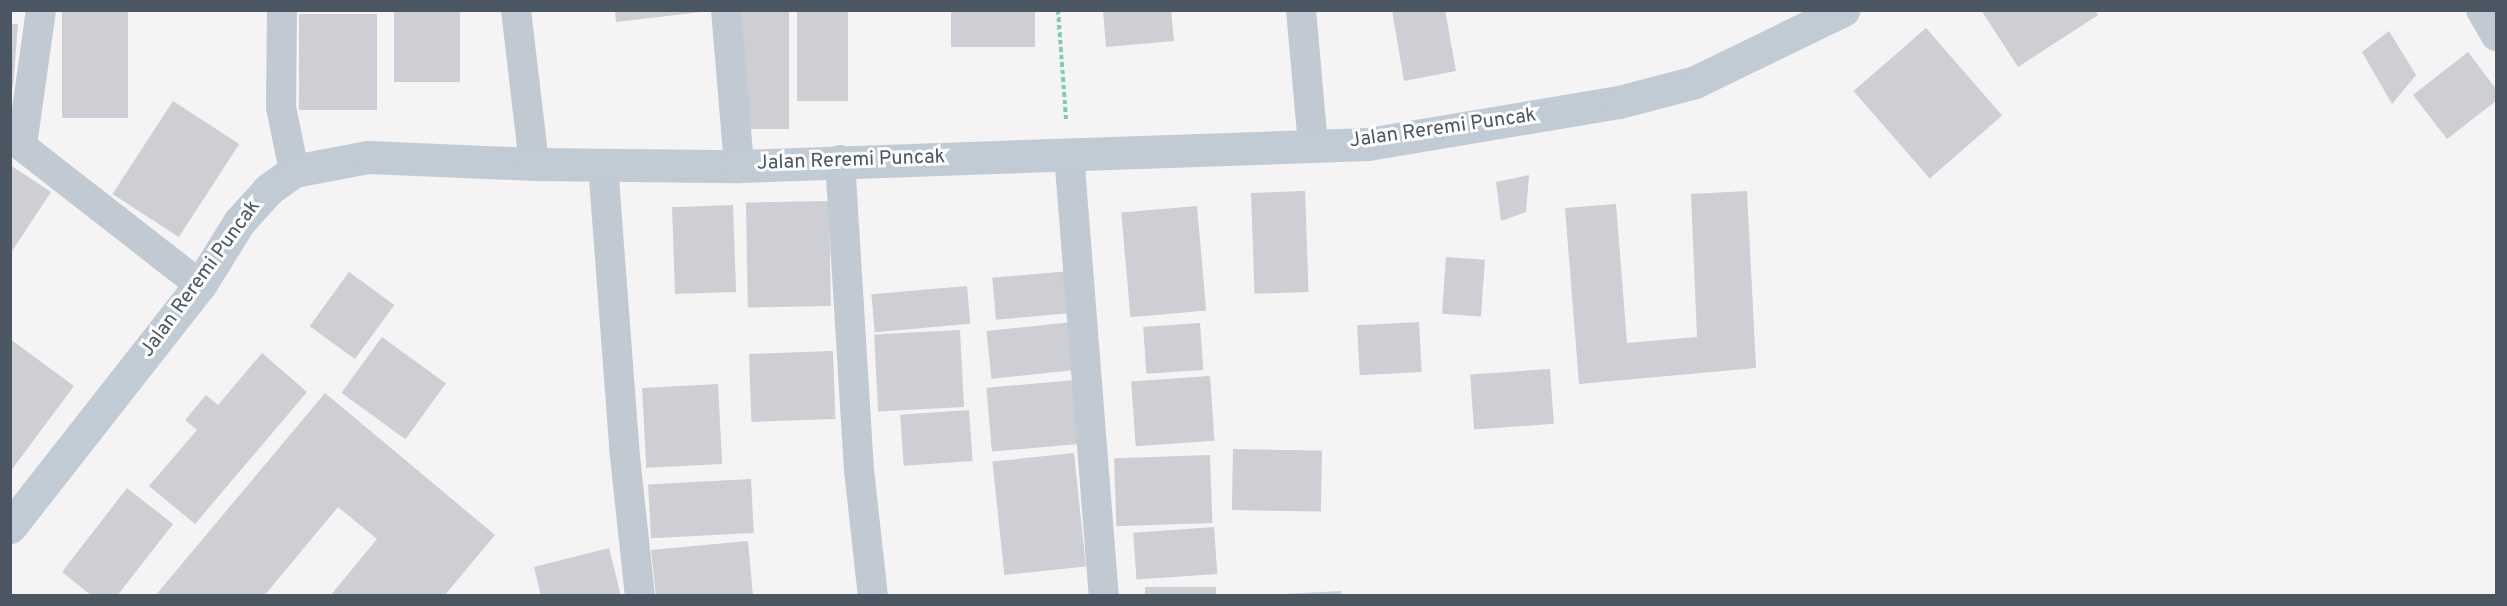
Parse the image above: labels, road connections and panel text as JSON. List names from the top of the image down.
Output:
{
  "streets": {
    "street": ["Jalan Reremi Puncak"]
  }
}
